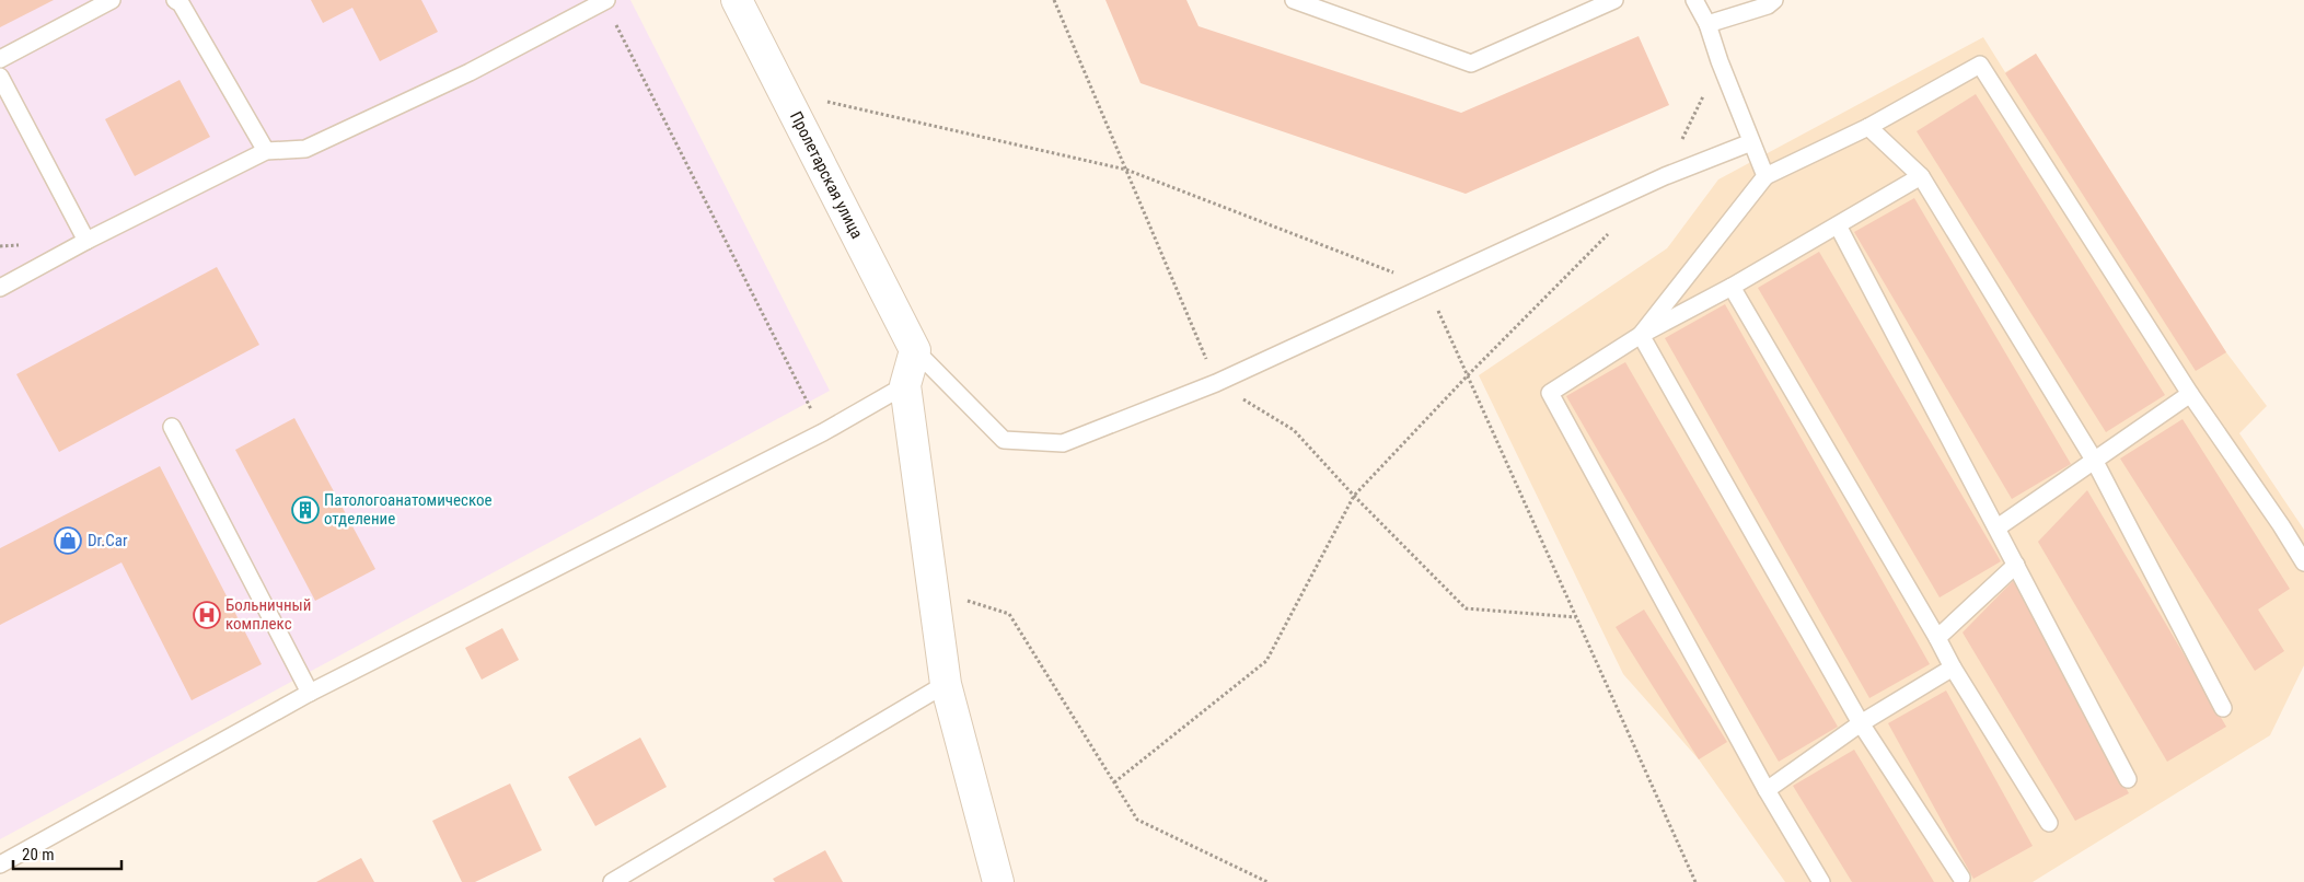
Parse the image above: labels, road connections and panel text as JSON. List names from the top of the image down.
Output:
{
  "streets": {
    "street": ["Пролетарская улица"]
  },
  "places": {
    "building": ["Патологоанатомическое отделение"],
    "shop": ["Dr.Car"],
    "hospital": ["Больничный комплекс"]
  },
  "scale_bar": "20 m"
}
